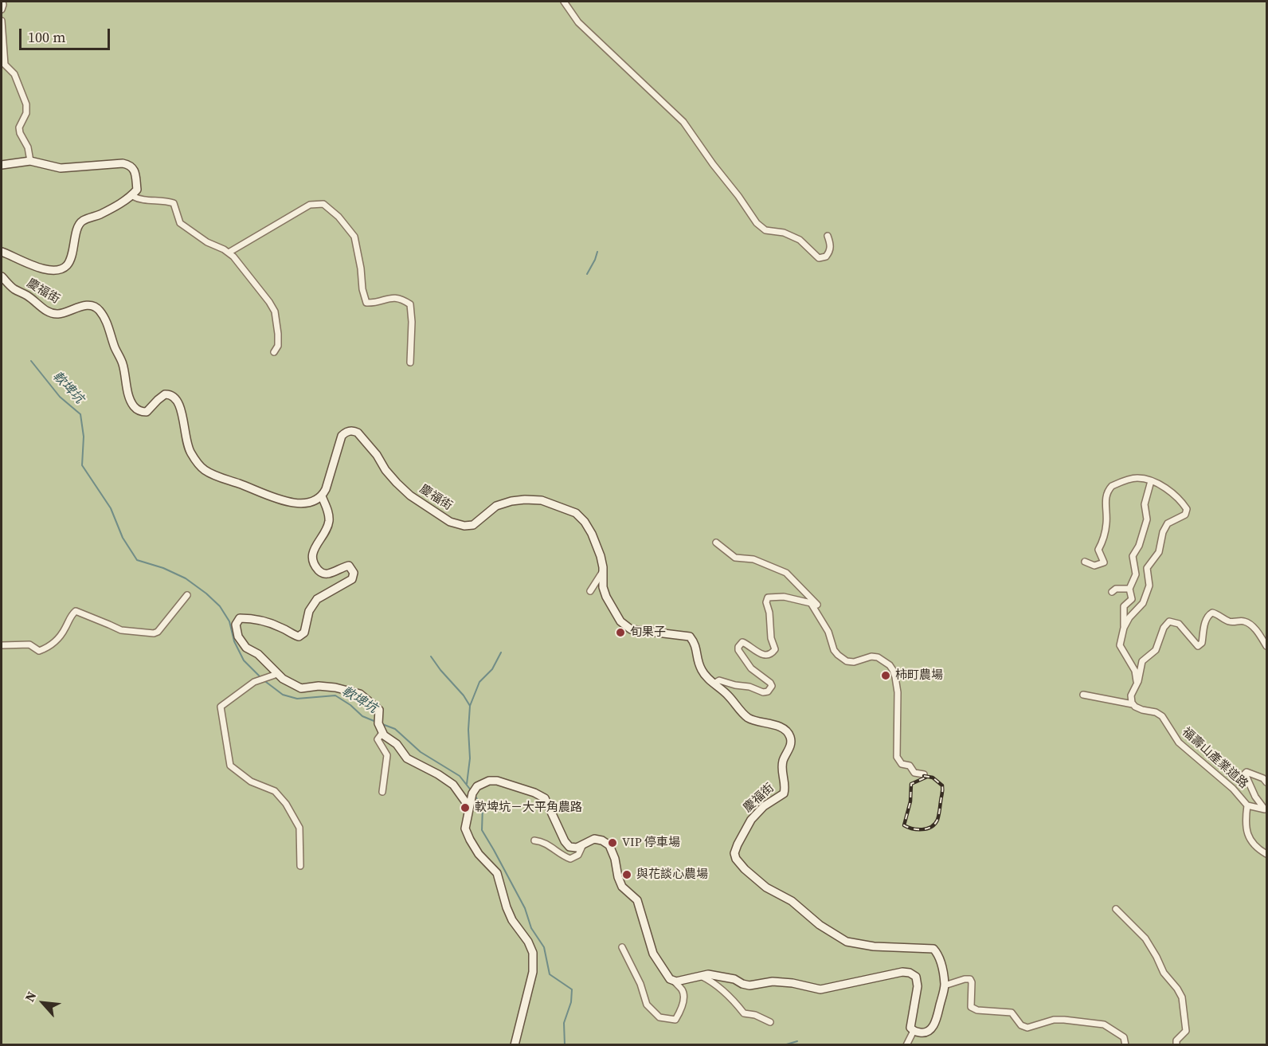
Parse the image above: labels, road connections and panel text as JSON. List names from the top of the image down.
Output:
{
  "streets": {
    "street": ["慶福街", "福壽山產業道路"]
  },
  "water": ["軟埤坑"],
  "places": [
    "旬果子",
    "柿町農場",
    "軟埤坑－大平角農路",
    "VIP 停車場",
    "與花談心農場"
  ],
  "scale_bar": "100 m",
  "north": "top left"
}
